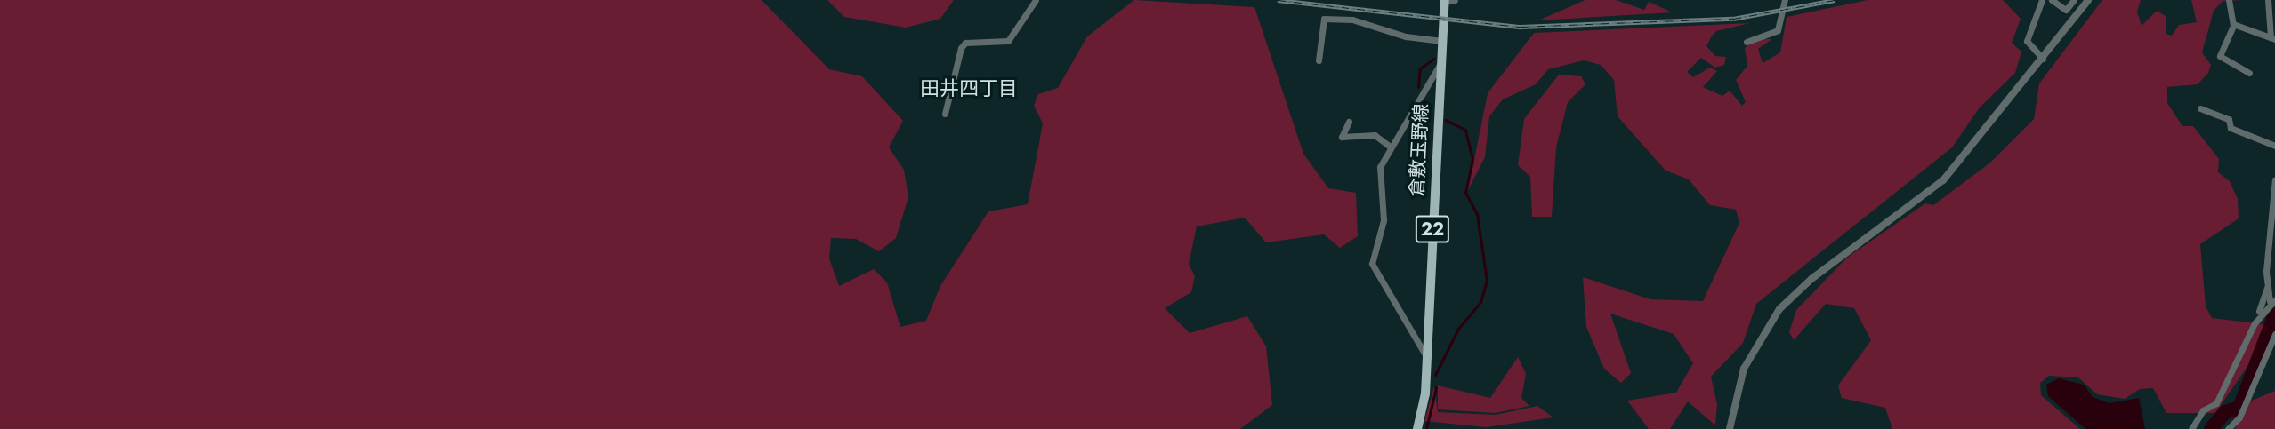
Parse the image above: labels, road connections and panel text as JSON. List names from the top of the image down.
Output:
{
  "streets": {
    "main road": ["倉敷玉野線", "22"]
  },
  "districts": ["田井四丁目"]
}
